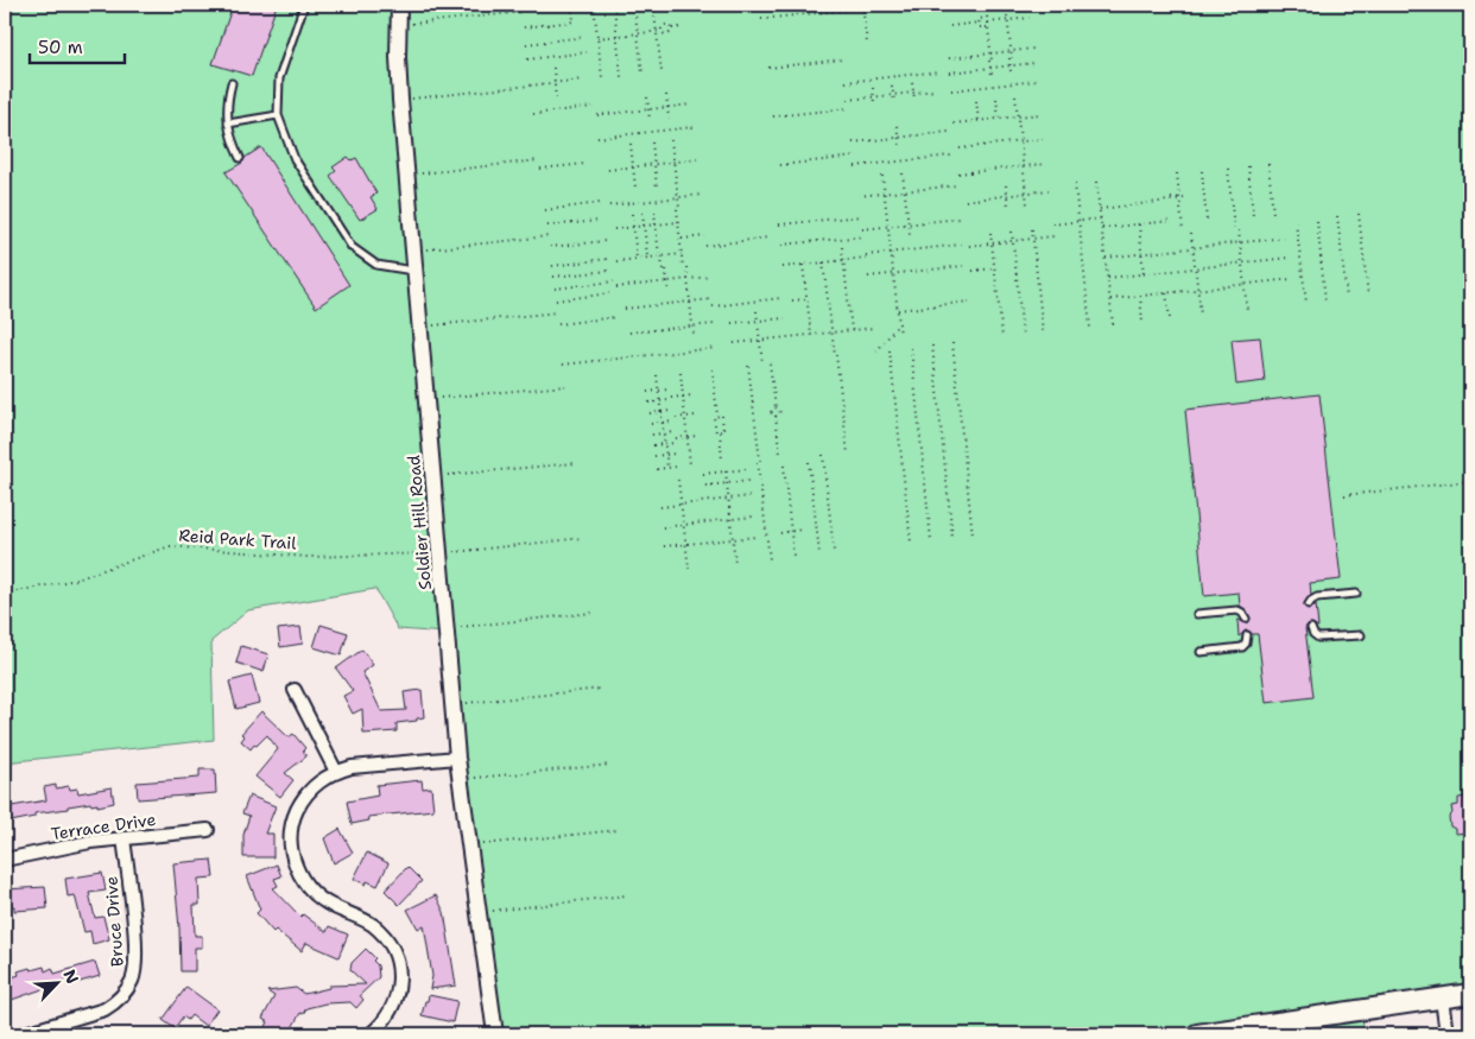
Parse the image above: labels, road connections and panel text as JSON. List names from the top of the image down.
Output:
{
  "streets": {
    "street": ["Soldier Hill Road", "Terrace Drive", "Bruce Drive"],
    "path": ["Reid Park Trail"]
  },
  "crossings": [
    ["Soldier Hill Road", "Reid Park Trail"],
    ["Terrace Drive", "Bruce Drive"]
  ],
  "scale_bar": "50 m",
  "north": "top right"
}
